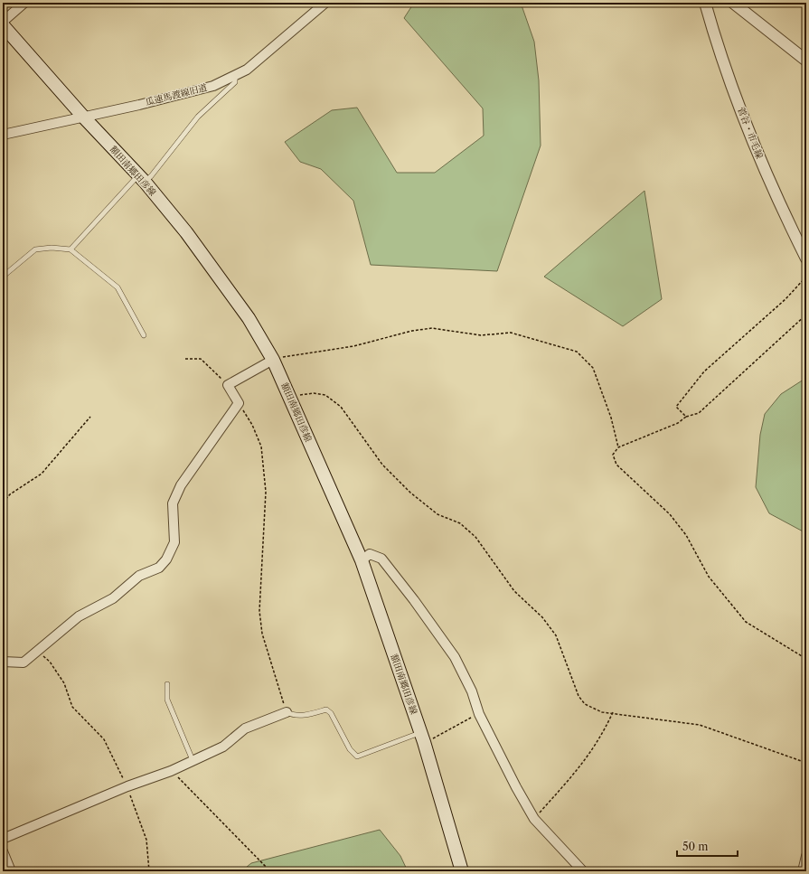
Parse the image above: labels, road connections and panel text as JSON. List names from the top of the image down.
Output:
{
  "streets": {
    "main road": ["額田南郷田彦線"],
    "street": ["瓜連馬渡線旧道", "菅谷・市毛線"]
  },
  "crossings": [
    ["瓜連馬渡線旧道", "額田南郷田彦線"]
  ],
  "scale_bar": "50 m"
}
